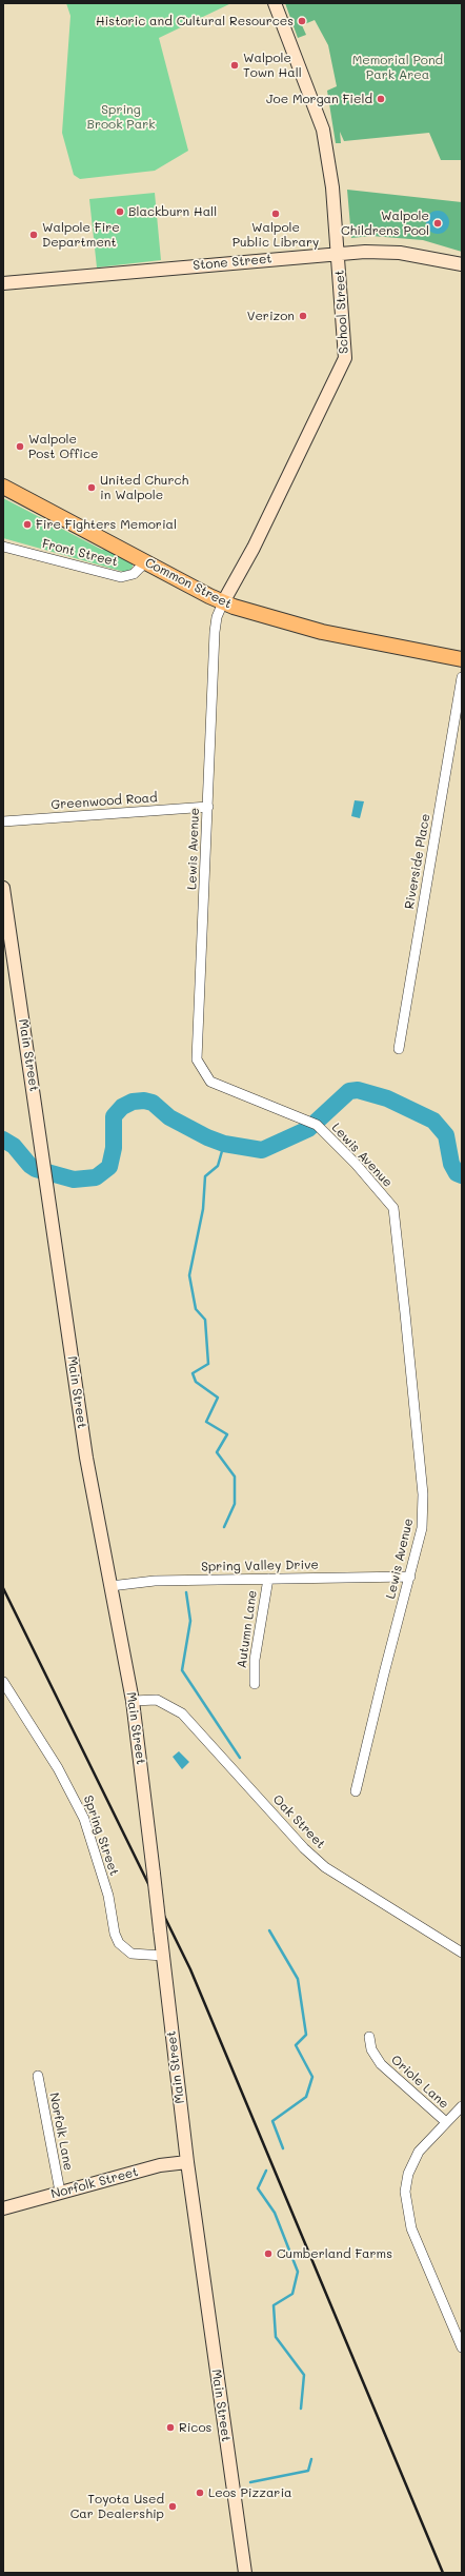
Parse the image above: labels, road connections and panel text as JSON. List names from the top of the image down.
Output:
{
  "streets": {
    "main road": [
      "Stone Street",
      "School Street",
      "Common Street",
      "Main Street",
      "Norfolk Street"
    ],
    "street": [
      "Front Street",
      "Greenwood Road",
      "Lewis Avenue",
      "Riverside Place",
      "Spring Valley Drive",
      "Autumn Lane",
      "Oak Street",
      "Spring Street",
      "Oriole Lane",
      "Norfolk Lane"
    ]
  },
  "crossings": [
    ["Stone Street", "School Street"],
    ["School Street", "Common Street"],
    ["School Street", "Lewis Avenue"],
    ["Front Street", "Common Street"],
    ["Common Street", "Lewis Avenue"],
    ["Greenwood Road", "Lewis Avenue"],
    ["Lewis Avenue", "Spring Valley Drive"],
    ["Main Street", "Spring Valley Drive"],
    ["Main Street", "Oak Street"],
    ["Main Street", "Spring Street"],
    ["Main Street", "Norfolk Street"],
    ["Spring Valley Drive", "Autumn Lane"],
    ["Norfolk Lane", "Norfolk Street"]
  ],
  "parks": ["Memorial Pond Park Area", "Spring Brook Park"],
  "places": [
    "Historic and Cultural Resources",
    "Walpole Town Hall",
    "Joe Morgan Field",
    "Blackburn Hall",
    "Walpole Public Library",
    "Walpole Childrens Pool",
    "Walpole Fire Department",
    "Verizon",
    "Walpole Post Office",
    "United Church in Walpole",
    "Fire Fighters Memorial",
    "Cumberland Farms",
    "Ricos",
    "Leos Pizzaria",
    "Toyota Used Car Dealership"
  ]
}
